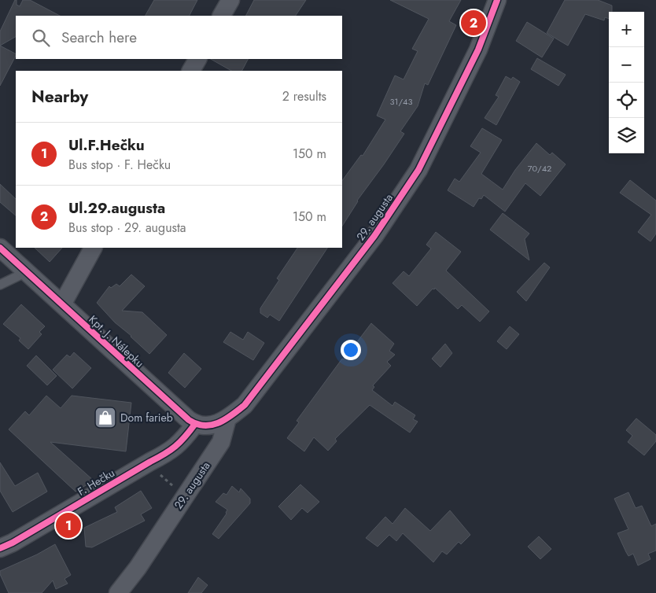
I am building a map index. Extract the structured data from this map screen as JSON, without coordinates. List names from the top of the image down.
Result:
{
  "streets": {
    "street": ["29. augusta", "Kpt. J. Nálepku", "F. Hečku"]
  },
  "crossings": [
    ["Kpt. J. Nálepku", "F. Hečku"]
  ],
  "places": {
    "shop": ["Dom farieb"]
  },
  "house_numbers": ["31/43", "70/42"],
  "page": {
    "pins": ["2", "1"],
    "map_buttons": ["+", "−"],
    "search": "Search here",
    "heading": ["Nearby", "2 results"],
    "list": [
      {
        "mark": "1",
        "name": "Ul.F.Hečku",
        "note": "Bus stop · F. Hečku",
        "value": "150 m"
      },
      {
        "mark": "2",
        "name": "Ul.29.augusta",
        "note": "Bus stop · 29. augusta",
        "value": "150 m"
      }
    ]
  }
}
